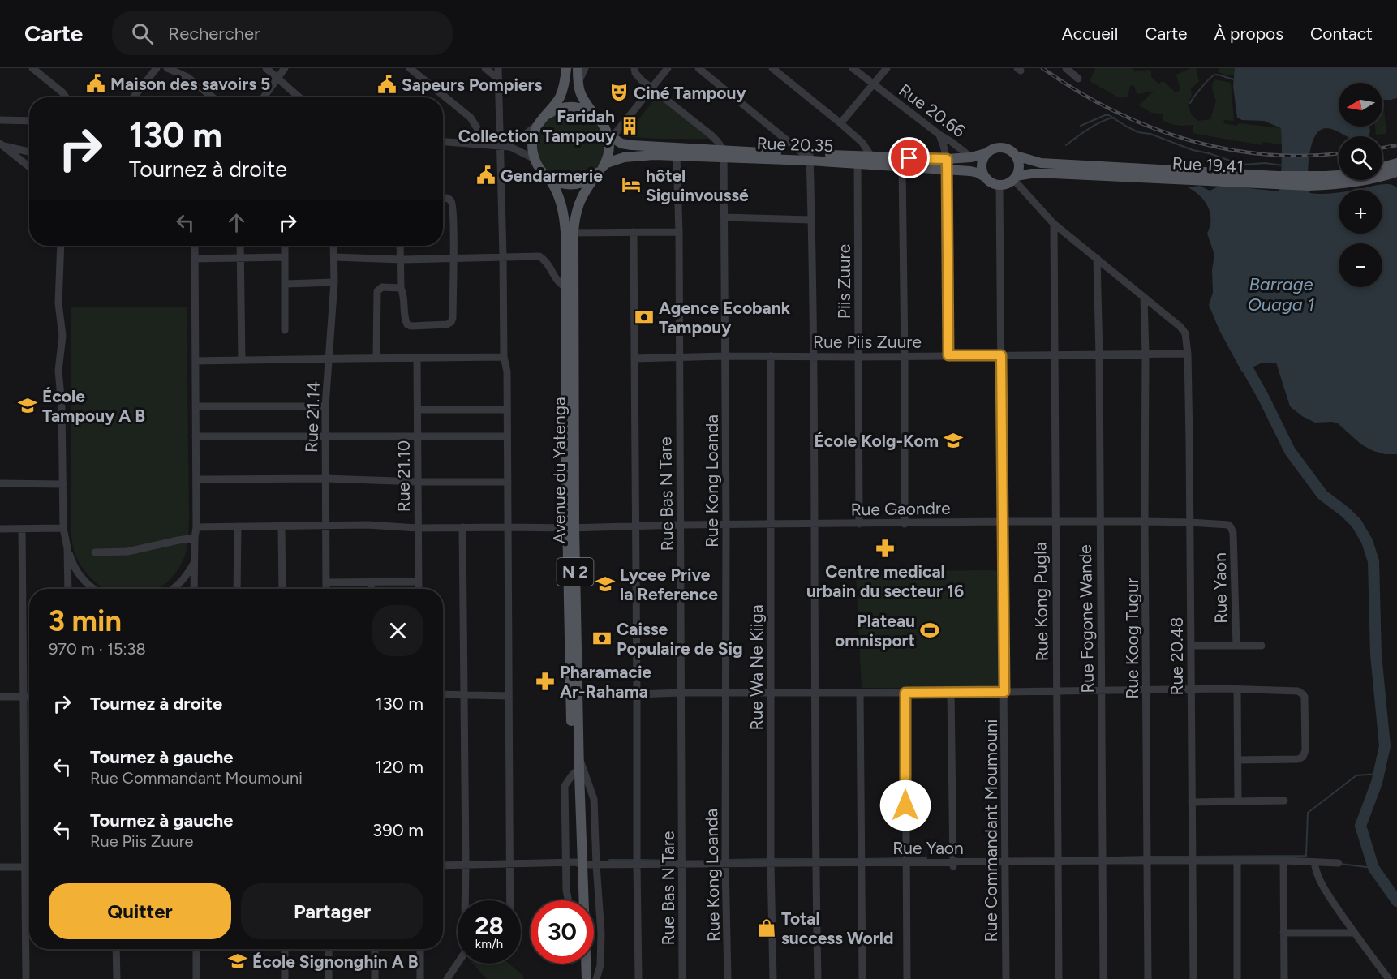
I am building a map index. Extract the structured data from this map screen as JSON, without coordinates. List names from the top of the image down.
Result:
{
  "streets": {
    "main road": [
      "Rue 20.35",
      "Rue 19.41",
      "Avenue du Yatenga",
      "N 2"
    ],
    "street": [
      "Rue 20.66",
      "Piis Zuure",
      "Rue Piis Zuure",
      "Rue 21.14",
      "Rue 21.10",
      "Rue Kong Loanda",
      "Rue Bas N Tare",
      "Rue Gaondre",
      "Rue Yaon",
      "Rue Kong Pugla",
      "Rue Fogone Wande",
      "Rue Koog Tugur",
      "Rue 20.48",
      "Rue Wa Ne Kiiga",
      "Rue Commandant Moumouni"
    ]
  },
  "crossings": [
    ["Rue 20.66", "Rue 20.35"],
    ["Rue 20.35", "Rue 19.41"],
    ["Rue 20.35", "Piis Zuure"],
    ["Rue 20.35", "Avenue du Yatenga"],
    ["Rue 20.35", "Rue Kong Loanda"],
    ["Rue 20.35", "Rue Bas N Tare"],
    ["Rue 20.35", "N 2"],
    ["Rue 20.35", "Rue Commandant Moumouni"],
    ["Rue 19.41", "Rue Commandant Moumouni"],
    ["Piis Zuure", "Rue Piis Zuure"],
    ["Piis Zuure", "Rue Gaondre"],
    ["Rue Piis Zuure", "Rue Kong Loanda"],
    ["Rue Piis Zuure", "Rue Bas N Tare"],
    ["Rue Piis Zuure", "Rue Kong Pugla"],
    ["Rue Piis Zuure", "Rue Fogone Wande"],
    ["Rue Piis Zuure", "Rue Koog Tugur"],
    ["Rue Piis Zuure", "Rue 20.48"],
    ["Rue Piis Zuure", "Rue Wa Ne Kiiga"],
    ["Rue Piis Zuure", "Rue Commandant Moumouni"],
    ["Rue 21.14", "Rue Gaondre"],
    ["Avenue du Yatenga", "Rue Gaondre"],
    ["Avenue du Yatenga", "N 2"],
    ["Avenue du Yatenga", "Rue Yaon"],
    ["Rue 21.10", "Rue Gaondre"],
    ["Rue Kong Loanda", "Rue Gaondre"],
    ["Rue Kong Loanda", "Rue Yaon"],
    ["Rue Bas N Tare", "Rue Gaondre"],
    ["Rue Bas N Tare", "Rue Yaon"],
    ["Rue Gaondre", "Rue Yaon"],
    ["Rue Gaondre", "Rue Kong Pugla"],
    ["Rue Gaondre", "Rue Fogone Wande"],
    ["Rue Gaondre", "Rue Koog Tugur"],
    ["Rue Gaondre", "Rue 20.48"],
    ["Rue Gaondre", "Rue Wa Ne Kiiga"],
    ["Rue Gaondre", "Rue Commandant Moumouni"],
    ["Rue Yaon", "Rue Kong Pugla"],
    ["Rue Yaon", "Rue Fogone Wande"],
    ["Rue Yaon", "Rue Koog Tugur"],
    ["Rue Yaon", "Rue 20.48"],
    ["Rue Yaon", "Rue Wa Ne Kiiga"],
    ["Rue Yaon", "Rue Commandant Moumouni"],
    ["Rue Koog Tugur", "Rue 20.48"]
  ],
  "water": ["Barrage Ouaga 1"],
  "places": {
    "public building": ["Maison des savoirs 5", "Sapeurs Pompiers", "Gendarmerie"],
    "theatre": ["Ciné Tampouy"],
    "building": ["Faridah Collection Tampouy"],
    "hotel": ["hôtel Siguinvoussé"],
    "bank": ["Agence Ecobank Tampouy", "Caisse Populaire de Sig"],
    "school or university": [
      "École Tampouy A B",
      "École Kolg-Kom",
      "Lycee Prive la Reference",
      "École Signonghin A B"
    ],
    "pharmacy": ["Centre medical urbain du secteur 16", "Pharamacie Ar-Rahama"],
    "sports": ["Plateau omnisport"],
    "shop": ["Total success World"]
  },
  "north": "left",
  "page": {
    "header": "Carte",
    "search": "Rechercher",
    "nav": [
      "Accueil",
      "Carte",
      "À propos",
      "Contact"
    ],
    "map_buttons": ["+", "−"],
    "turn": ["130 m", "Tournez à droite"],
    "heading": ["3 min", "970 m · 15:38"],
    "list": [
      {
        "name": "Tournez à droite",
        "value": "130 m"
      },
      {
        "name": "Tournez à gauche",
        "note": "Rue Commandant Moumouni",
        "value": "120 m"
      },
      {
        "name": "Tournez à gauche",
        "note": "Rue Piis Zuure",
        "value": "390 m"
      }
    ],
    "buttons": ["Quitter", "Partager"],
    "speed": "28 km/h",
    "limit": "30"
  }
}
